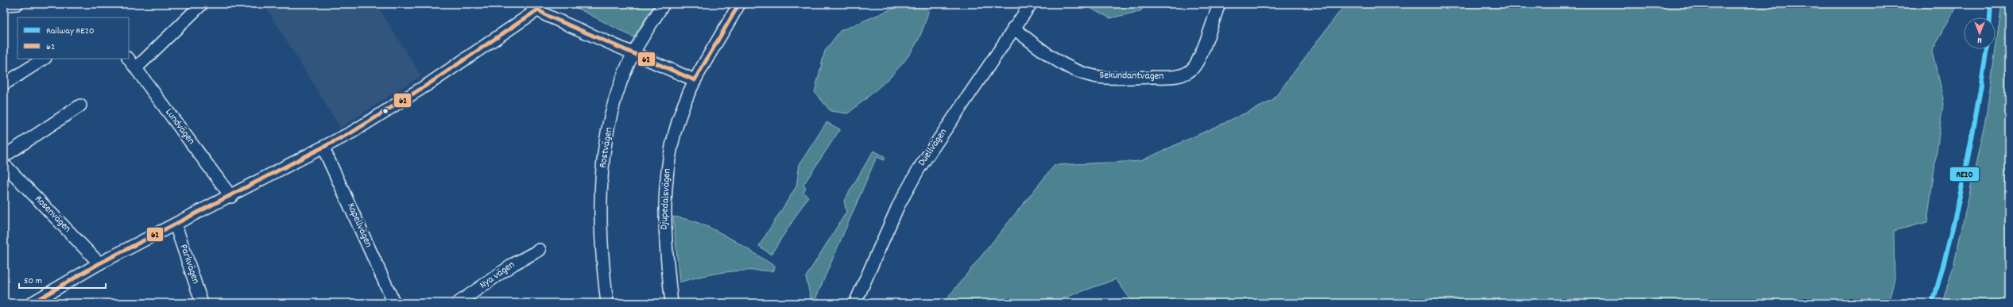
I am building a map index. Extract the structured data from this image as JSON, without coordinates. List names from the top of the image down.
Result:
{
  "streets": {
    "street": [
      "Sekundantvägen",
      "Lundvägen",
      "Rostvägen",
      "Duellvägen",
      "Djupedalsvägen",
      "Rosenvägen",
      "Kapellvägen",
      "Parkvägen",
      "Nya vägen"
    ]
  },
  "crossings": [
    ["Sekundantvägen", "Duellvägen"]
  ],
  "lines": ["rail line RE20", "transit line 62"],
  "legend": ["Railway RE20", "62"],
  "scale_bar": "50 m",
  "north": "bottom"
}
